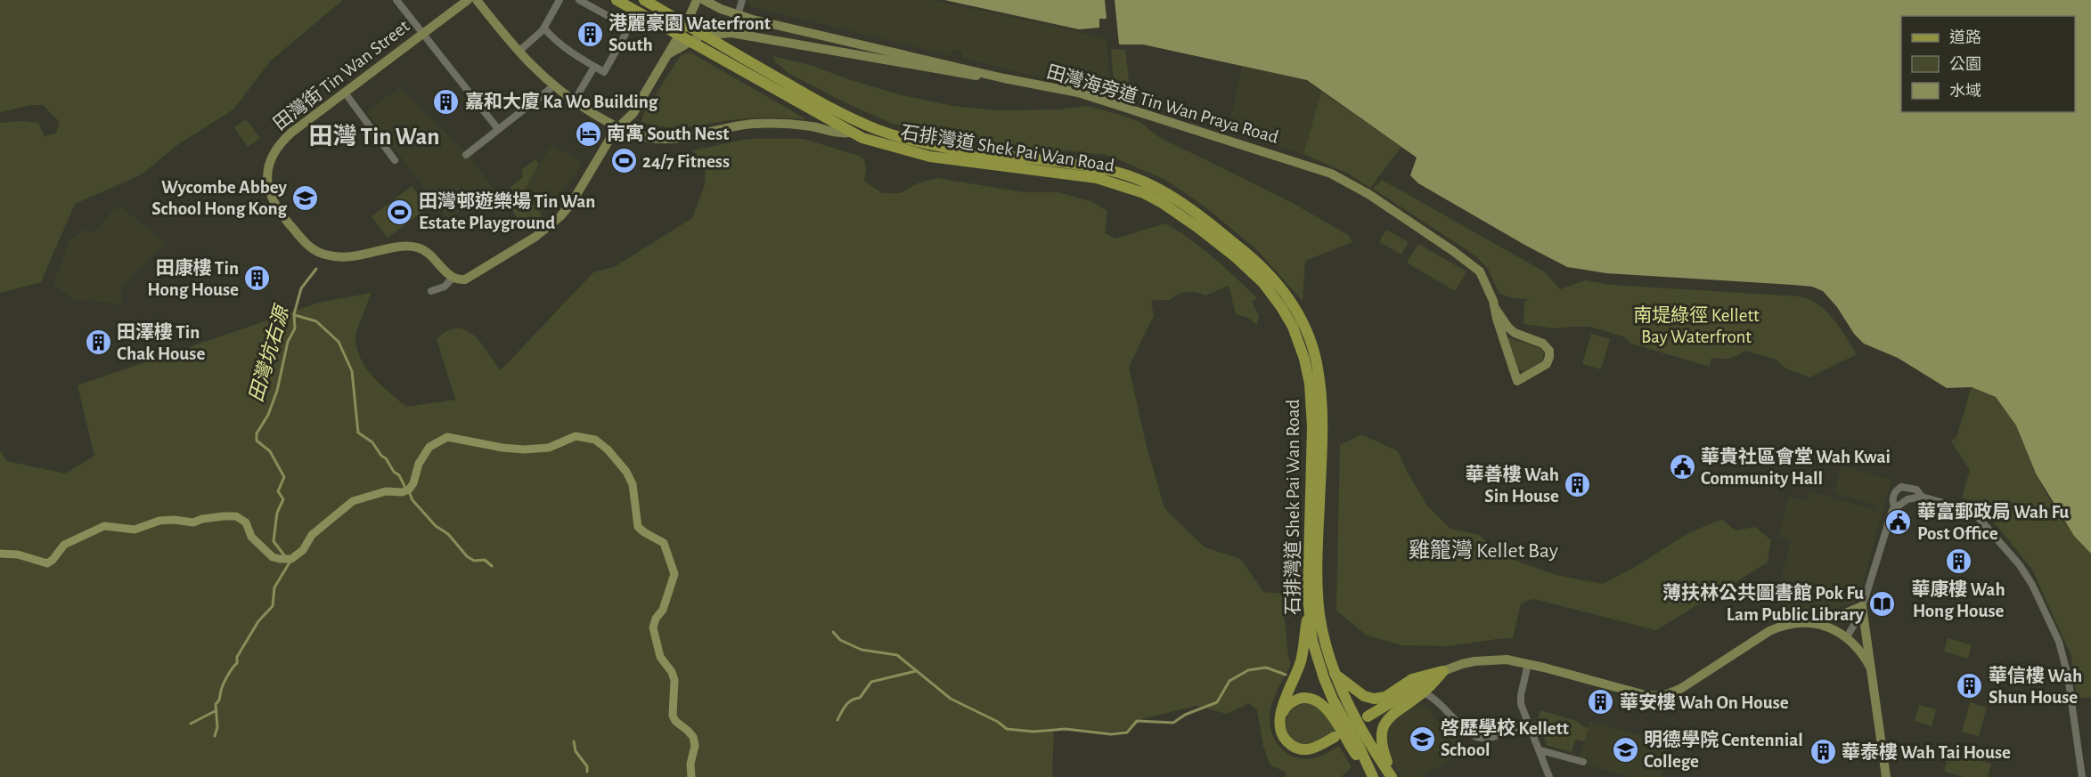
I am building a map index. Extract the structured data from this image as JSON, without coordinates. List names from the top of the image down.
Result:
{
  "streets": {
    "main road": ["石排灣道 Shek Pai Wan Road"],
    "street": ["田灣街 Tin Wan Street", "田灣海旁道 Tin Wan Praya Road"]
  },
  "districts": ["田灣 Tin Wan", "雞籠灣 Kellet Bay"],
  "water": ["田灣坑右源"],
  "parks": ["南堤綠徑 Kellett Bay Waterfront"],
  "places": {
    "building": [
      "港麗豪園 Waterfront South",
      "嘉和大廈 Ka Wo Building",
      "田康樓 Tin Hong House",
      "田澤樓 Tin Chak House",
      "華善樓 Wah Sin House",
      "華康樓 Wah Hong House",
      "華信樓 Wah Shun House",
      "華安樓 Wah On House",
      "華泰樓 Wah Tai House"
    ],
    "hotel": ["南寓 South Nest"],
    "sports": ["24/7 Fitness", "田灣邨遊樂場 Tin Wan Estate Playground"],
    "school or university": ["Wycombe Abbey School Hong Kong", "啓歷學校 Kellett School", "明德學院 Centennial College"],
    "public building": ["華貴社區會堂 Wah Kwai Community Hall", "華富郵政局 Wah Fu Post Office"],
    "library": ["薄扶林公共圖書館 Pok Fu Lam Public Library"]
  },
  "legend": ["道路", "公園", "水域"]
}
